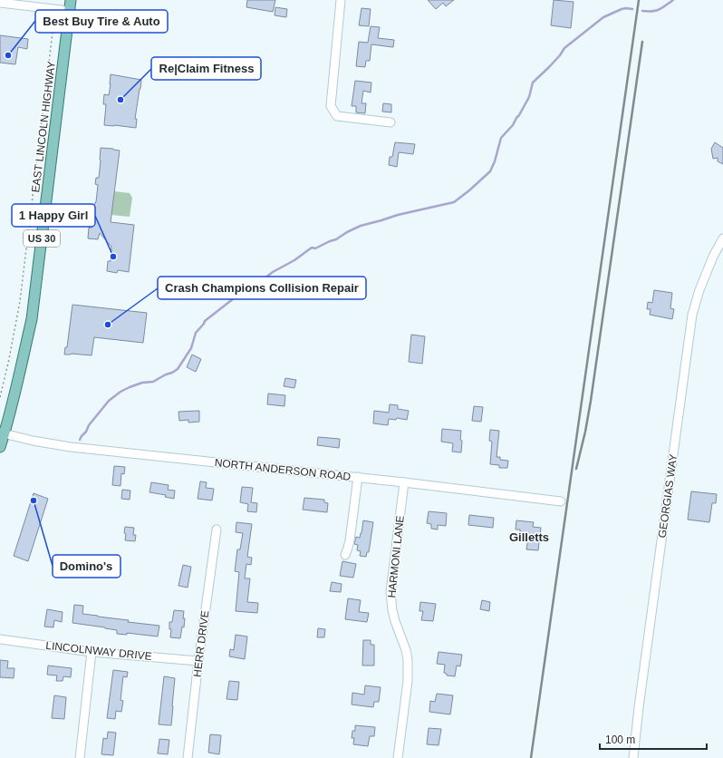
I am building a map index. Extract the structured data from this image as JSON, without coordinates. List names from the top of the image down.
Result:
{
  "streets": {
    "main road": ["EAST LINCOLN HIGHWAY", "US 30"],
    "street": [
      "NORTH ANDERSON ROAD",
      "GEORGIAS WAY",
      "HARMONI LANE",
      "HERR DRIVE",
      "LINCOLNWAY DRIVE"
    ]
  },
  "crossings": [
    ["EAST LINCOLN HIGHWAY", "NORTH ANDERSON ROAD"],
    ["NORTH ANDERSON ROAD", "HARMONI LANE"],
    ["HERR DRIVE", "LINCOLNWAY DRIVE"]
  ],
  "districts": ["Gilletts"],
  "places": [
    "Best Buy Tire & Auto",
    "Re|Claim Fitness",
    "1 Happy Girl",
    "Crash Champions Collision Repair",
    "Domino's"
  ],
  "scale_bar": "100 m"
}
